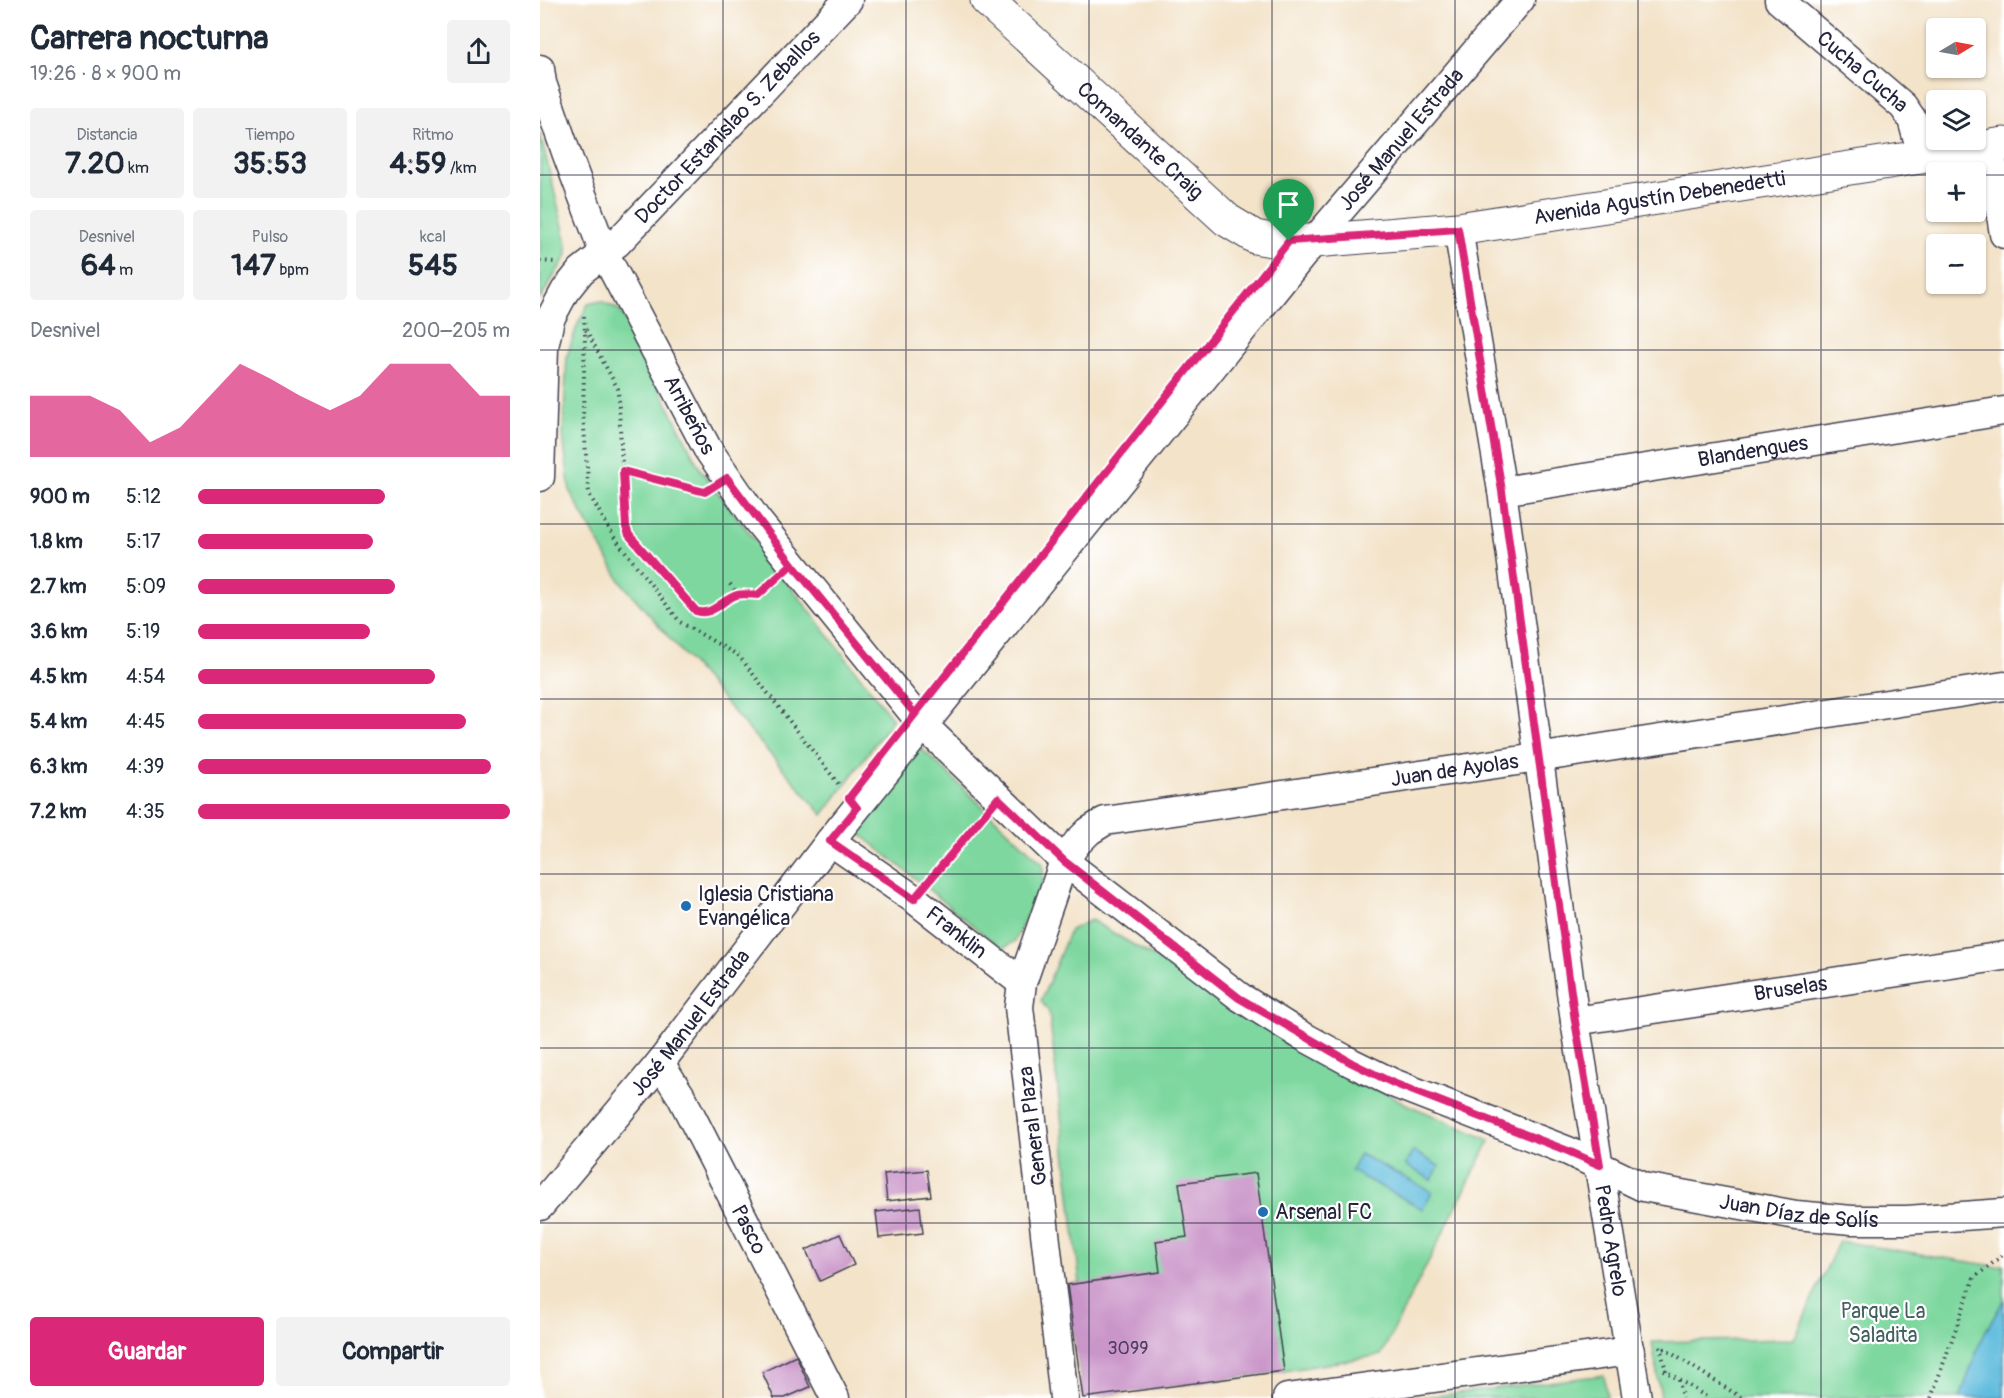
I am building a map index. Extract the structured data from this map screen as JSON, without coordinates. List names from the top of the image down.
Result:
{
  "streets": {
    "main road": ["Comandante Craig", "Avenida Agustín Debenedetti"],
    "street": [
      "Cucha Cucha",
      "Doctor Estanislao S. Zeballos",
      "José Manuel Estrada",
      "Arribeños",
      "Blandengues",
      "Juan de Ayolas",
      "Franklin",
      "Bruselas",
      "General Plaza",
      "Juan Díaz de Solís",
      "Pasco",
      "Pedro Agrelo"
    ]
  },
  "crossings": [
    ["Cucha Cucha", "Avenida Agustín Debenedetti"],
    ["Doctor Estanislao S. Zeballos", "Arribeños"],
    ["José Manuel Estrada", "Comandante Craig"],
    ["José Manuel Estrada", "Avenida Agustín Debenedetti"],
    ["José Manuel Estrada", "Arribeños"],
    ["José Manuel Estrada", "Franklin"],
    ["José Manuel Estrada", "Pasco"],
    ["Comandante Craig", "Avenida Agustín Debenedetti"],
    ["Avenida Agustín Debenedetti", "Pedro Agrelo"],
    ["Arribeños", "Juan de Ayolas"],
    ["Arribeños", "General Plaza"],
    ["Arribeños", "Juan Díaz de Solís"],
    ["Arribeños", "Pedro Agrelo"],
    ["Blandengues", "Pedro Agrelo"],
    ["Juan de Ayolas", "General Plaza"],
    ["Juan de Ayolas", "Pedro Agrelo"],
    ["Franklin", "General Plaza"],
    ["Bruselas", "Pedro Agrelo"],
    ["Juan Díaz de Solís", "Pedro Agrelo"]
  ],
  "parks": ["Parque La Saladita"],
  "places": ["Iglesia Cristiana Evangélica", "Arsenal FC"],
  "house_numbers": ["3099"],
  "north": "right",
  "page": {
    "heading": ["Carrera nocturna", "19:26 · 8 × 900 m"],
    "map_buttons": ["+", "−"],
    "stats": [
      ["Distancia", "7.20 km"],
      ["Tiempo", "35:53"],
      ["Ritmo", "4:59 /km"],
      ["Desnivel", "64 m"],
      ["Pulso", "147 bpm"],
      ["kcal", "545"]
    ],
    "chart": ["Desnivel", "200–205 m"],
    "list": [
      {
        "name": "900 m",
        "note": "5:12"
      },
      {
        "name": "1.8 km",
        "note": "5:17"
      },
      {
        "name": "2.7 km",
        "note": "5:09"
      },
      {
        "name": "3.6 km",
        "note": "5:19"
      },
      {
        "name": "4.5 km",
        "note": "4:54"
      },
      {
        "name": "5.4 km",
        "note": "4:45"
      },
      {
        "name": "6.3 km",
        "note": "4:39"
      },
      {
        "name": "7.2 km",
        "note": "4:35"
      }
    ],
    "buttons": ["Guardar", "Compartir"]
  }
}
